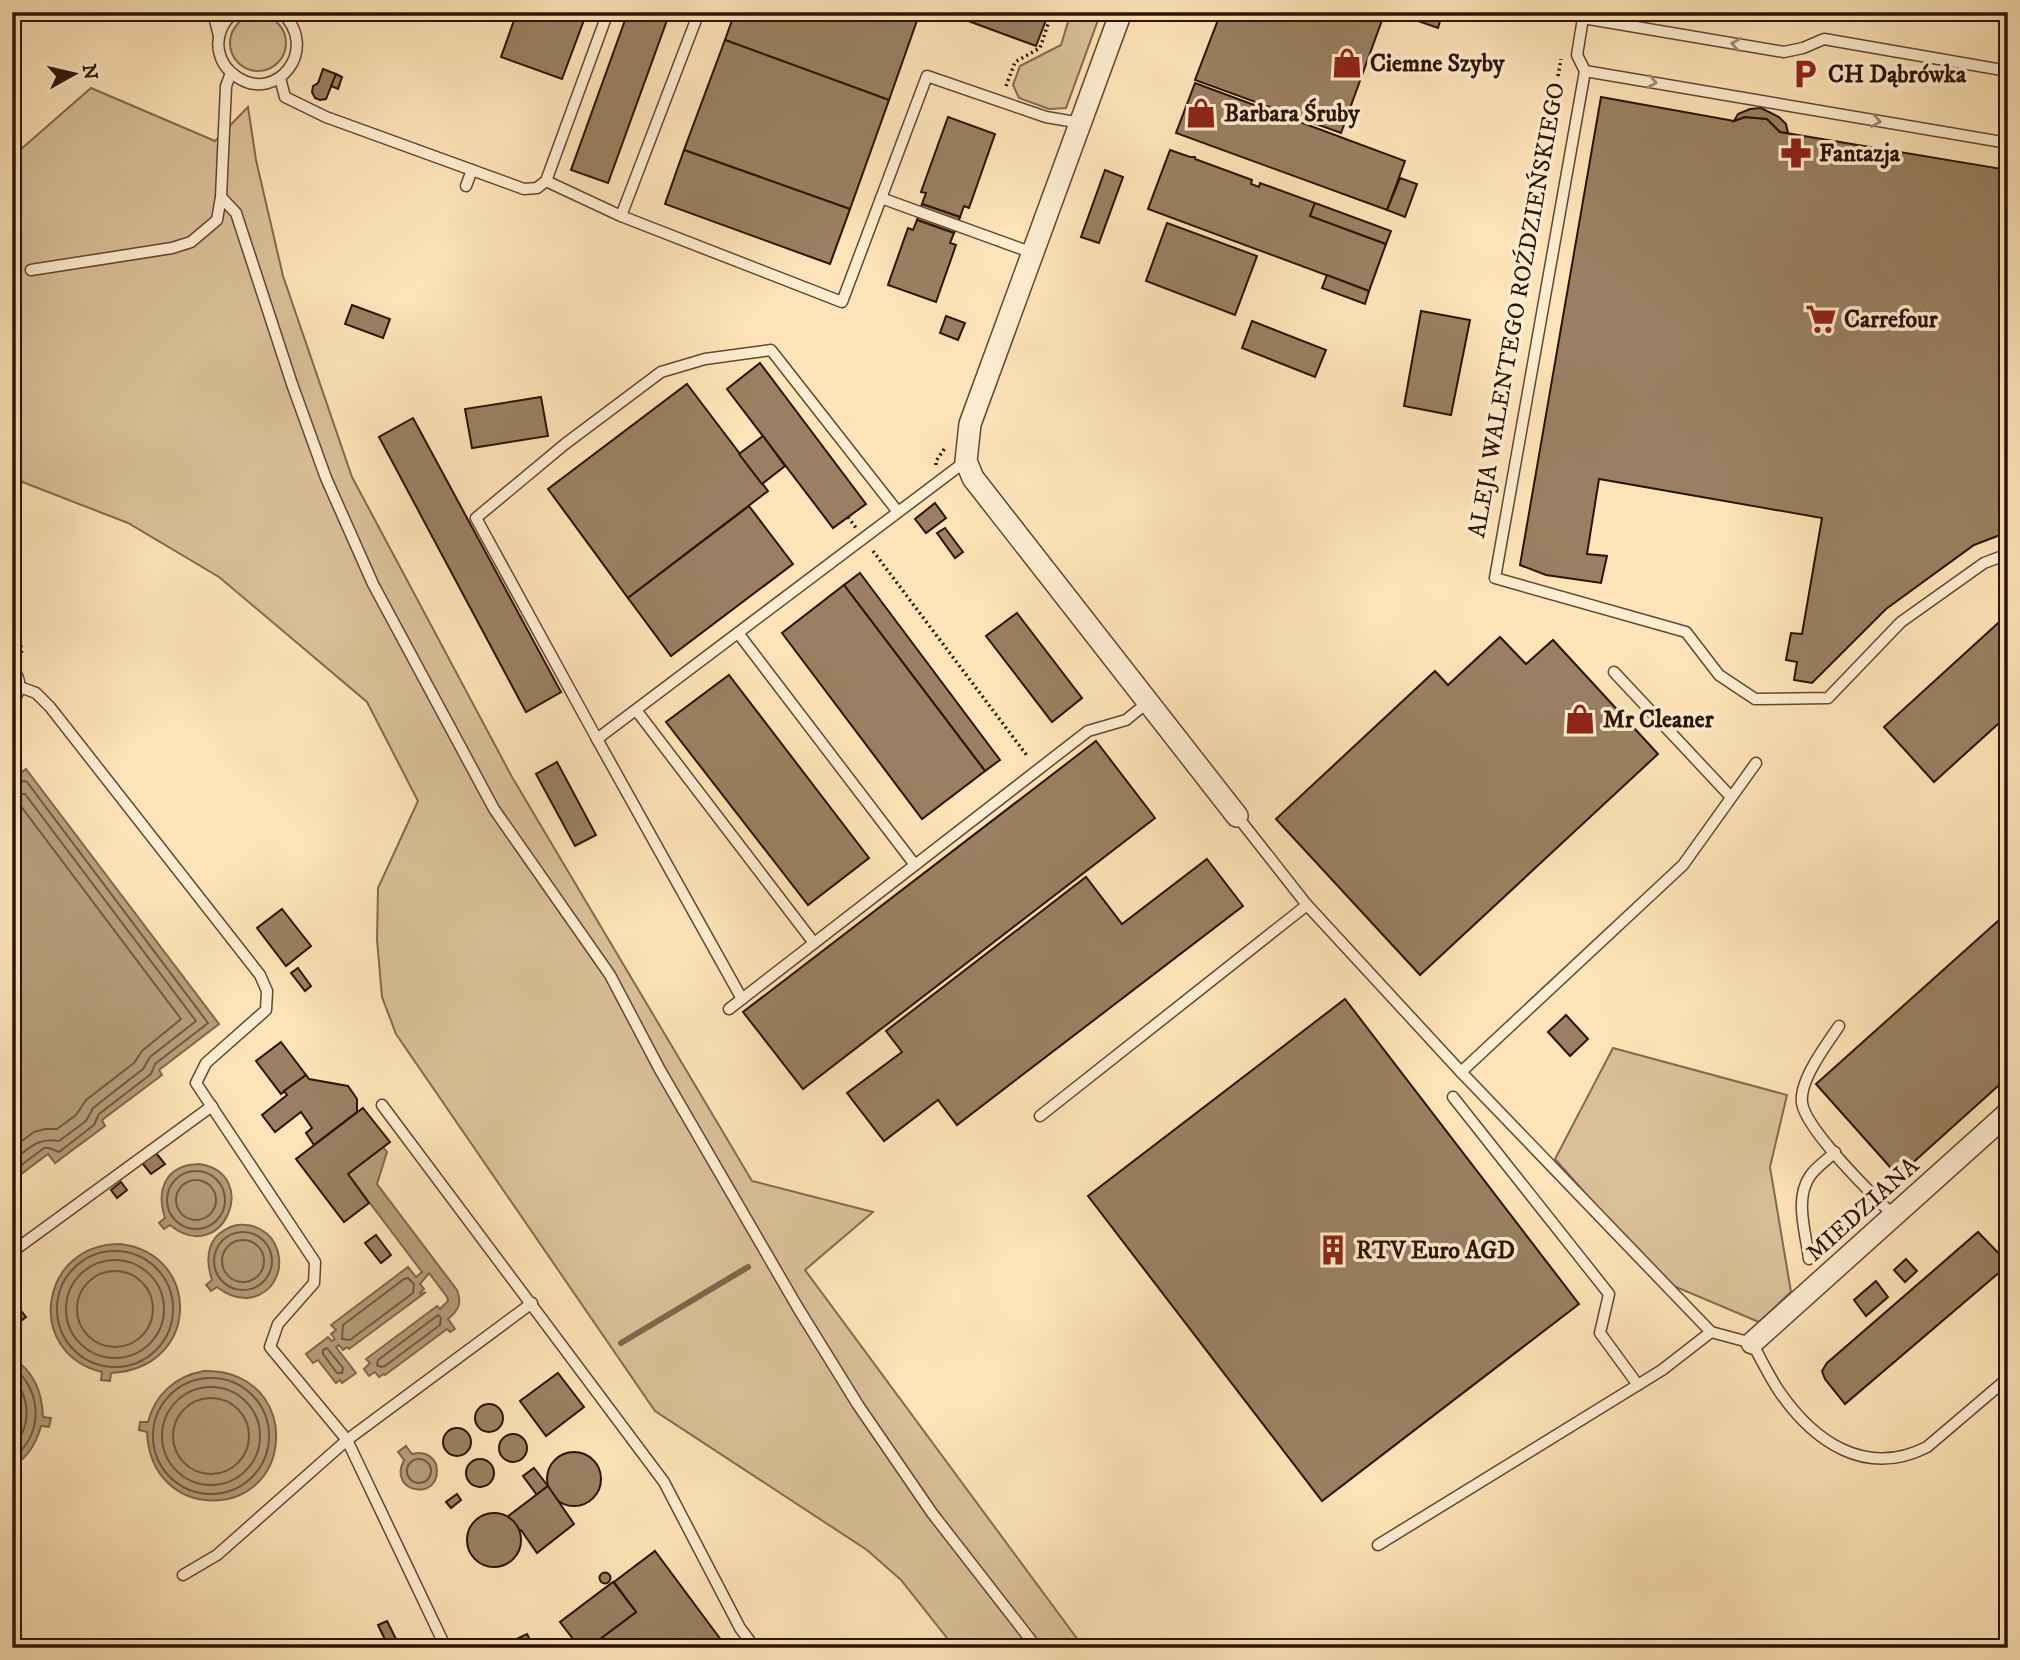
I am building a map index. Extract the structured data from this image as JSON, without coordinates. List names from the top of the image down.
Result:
{
  "streets": {
    "street": ["MIEDZIANA"],
    "lane": ["ALEJA WALENTEGO ROŹDZIEŃSKIEGO"]
  },
  "places": {
    "shop": ["Ciemne Szyby", "Barbara Śruby", "Mr Cleaner"],
    "parking": ["CH Dąbrówka"],
    "pharmacy": ["Fantazja"],
    "supermarket": ["Carrefour"],
    "building": ["RTV Euro AGD"]
  },
  "north": "right"
}
